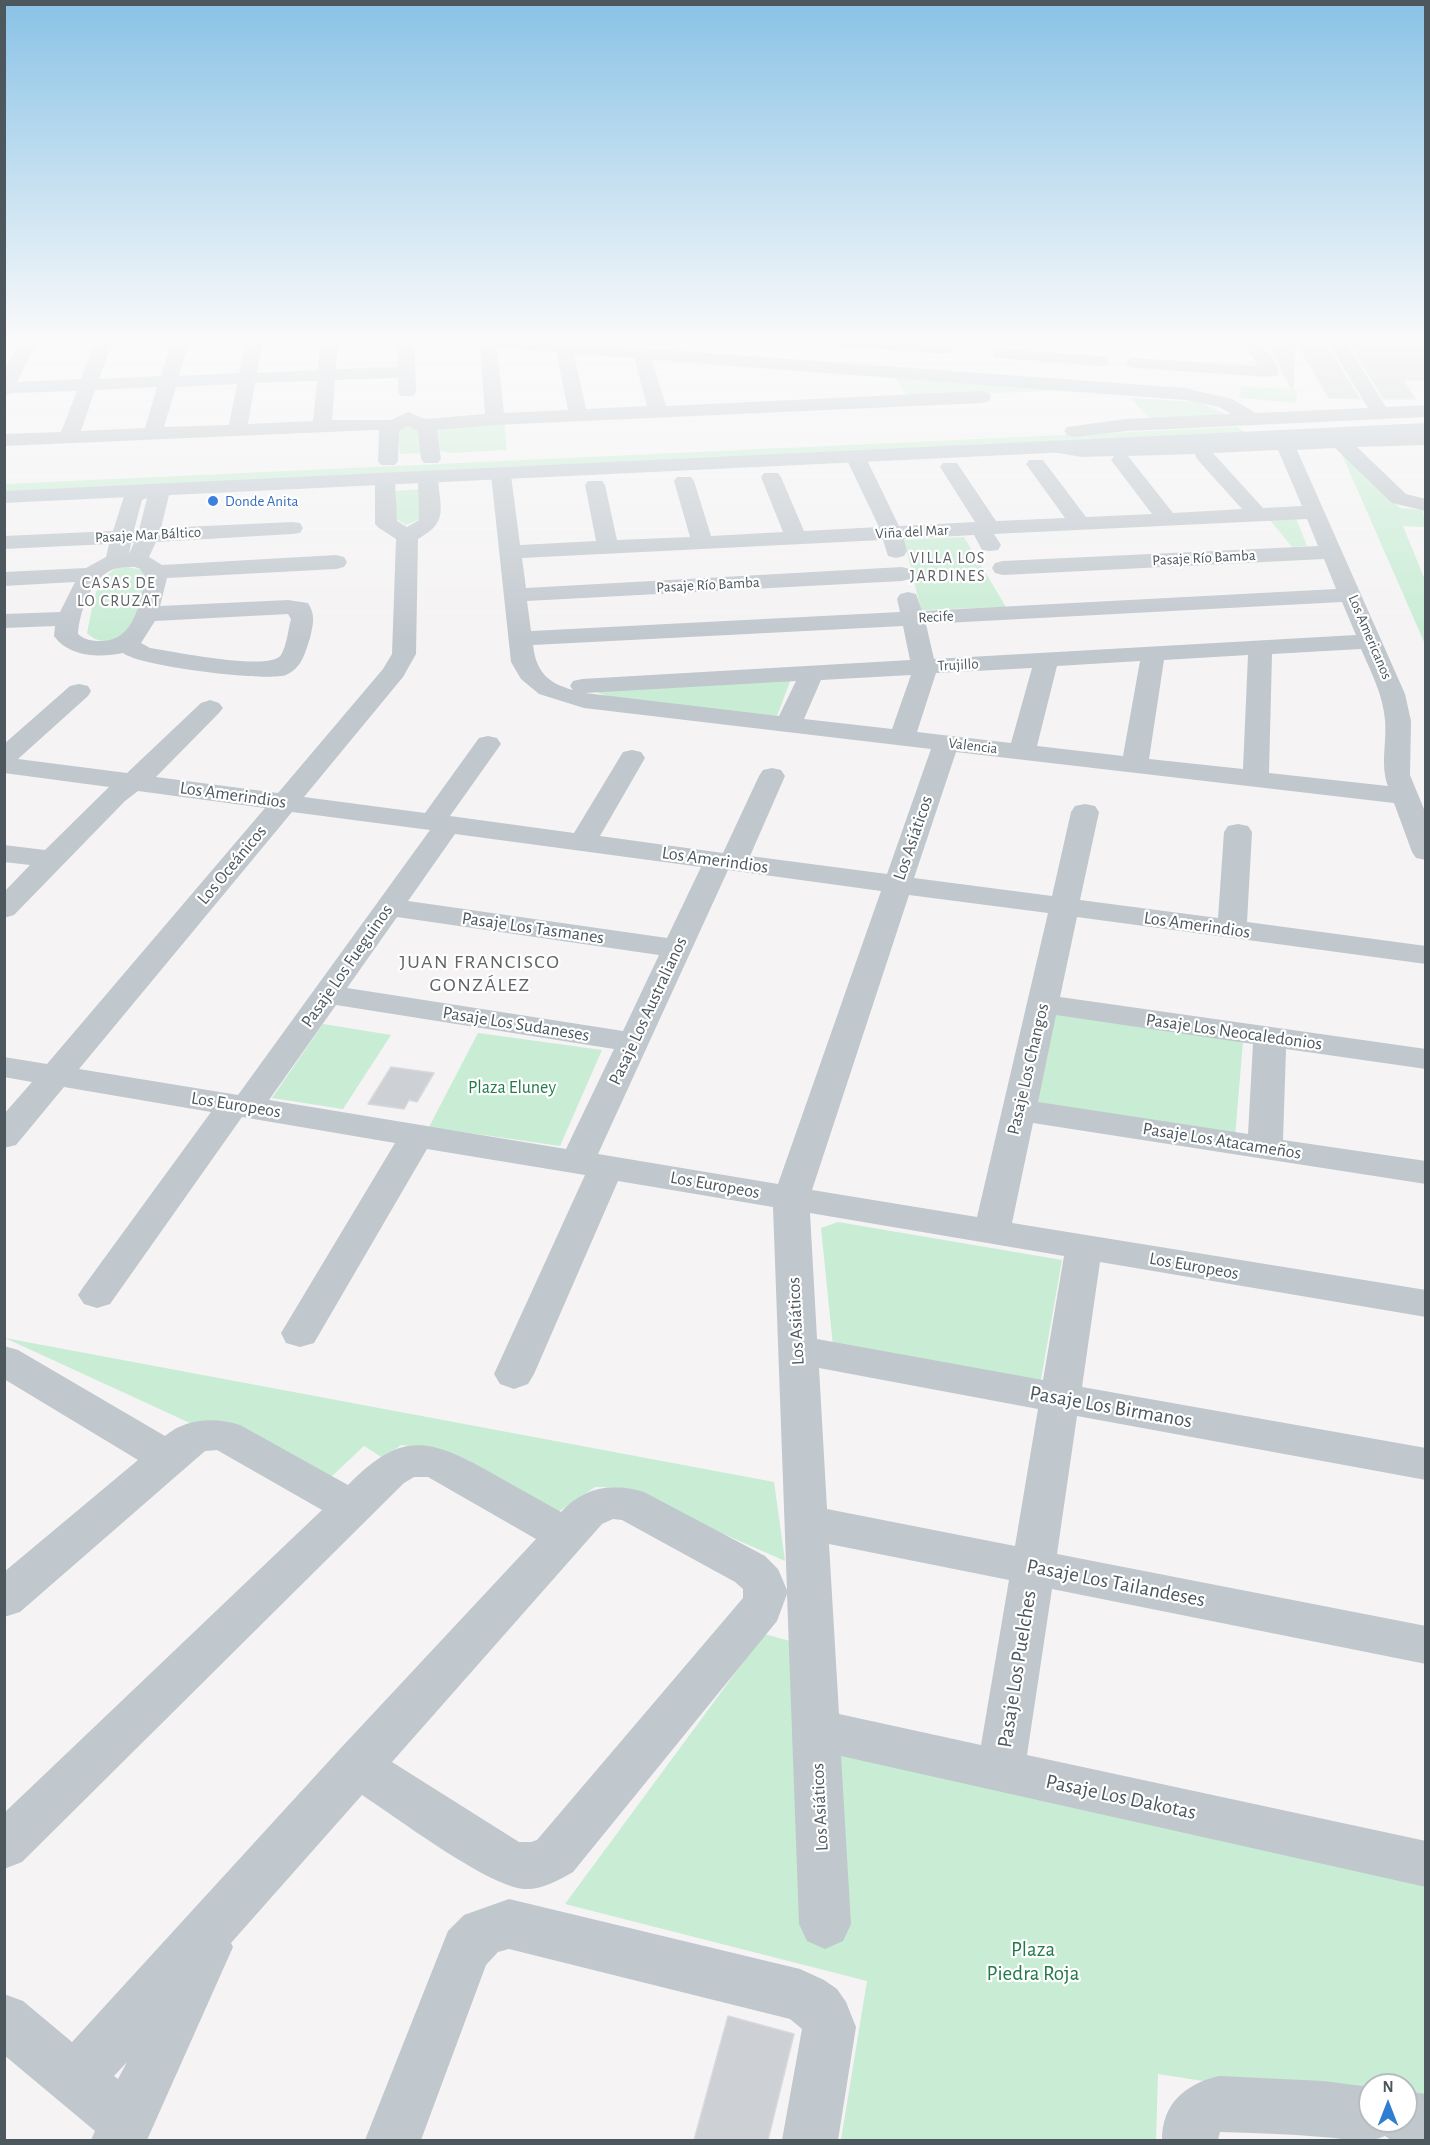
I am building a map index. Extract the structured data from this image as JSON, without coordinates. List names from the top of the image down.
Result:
{
  "streets": {
    "street": [
      "Viña del Mar",
      "Pasaje Mar Báltico",
      "Pasaje Río Bamba",
      "Recife",
      "Los Americanos",
      "Trujillo",
      "Valencia",
      "Los Amerindios",
      "Los Asiáticos",
      "Los Oceánicos",
      "Pasaje Los Tasmanes",
      "Pasaje Los Fueguinos",
      "Pasaje Los Australianos",
      "Pasaje Los Sudaneses",
      "Pasaje Los Neocaledonios",
      "Pasaje Los Changos",
      "Los Europeos",
      "Pasaje Los Atacameños",
      "Pasaje Los Birmanos",
      "Pasaje Los Tailandeses",
      "Pasaje Los Puelches",
      "Pasaje Los Dakotas"
    ]
  },
  "crossings": [
    ["Viña del Mar", "Los Americanos"],
    ["Pasaje Río Bamba", "Los Americanos"],
    ["Recife", "Los Americanos"],
    ["Los Americanos", "Trujillo"],
    ["Los Americanos", "Valencia"],
    ["Trujillo", "Valencia"],
    ["Valencia", "Los Asiáticos"],
    ["Los Amerindios", "Los Asiáticos"],
    ["Los Amerindios", "Los Oceánicos"],
    ["Los Amerindios", "Pasaje Los Fueguinos"],
    ["Los Amerindios", "Pasaje Los Australianos"],
    ["Los Amerindios", "Pasaje Los Changos"],
    ["Los Asiáticos", "Los Europeos"],
    ["Los Asiáticos", "Pasaje Los Birmanos"],
    ["Los Asiáticos", "Pasaje Los Tailandeses"],
    ["Los Asiáticos", "Pasaje Los Dakotas"],
    ["Los Oceánicos", "Los Europeos"],
    ["Pasaje Los Tasmanes", "Pasaje Los Fueguinos"],
    ["Pasaje Los Tasmanes", "Pasaje Los Australianos"],
    ["Pasaje Los Fueguinos", "Pasaje Los Sudaneses"],
    ["Pasaje Los Fueguinos", "Los Europeos"],
    ["Pasaje Los Australianos", "Pasaje Los Sudaneses"],
    ["Pasaje Los Australianos", "Los Europeos"],
    ["Pasaje Los Neocaledonios", "Pasaje Los Changos"],
    ["Pasaje Los Changos", "Los Europeos"],
    ["Pasaje Los Changos", "Pasaje Los Atacameños"],
    ["Los Europeos", "Pasaje Los Puelches"],
    ["Pasaje Los Birmanos", "Pasaje Los Puelches"],
    ["Pasaje Los Tailandeses", "Pasaje Los Puelches"],
    ["Pasaje Los Puelches", "Pasaje Los Dakotas"]
  ],
  "districts": ["VILLA LOS JARDINES", "CASAS DE LO CRUZAT", "JUAN FRANCISCO GONZÁLEZ"],
  "parks": ["Plaza Eluney", "Plaza Piedra Roja"],
  "places": ["Donde Anita"],
  "north": "top"
}
